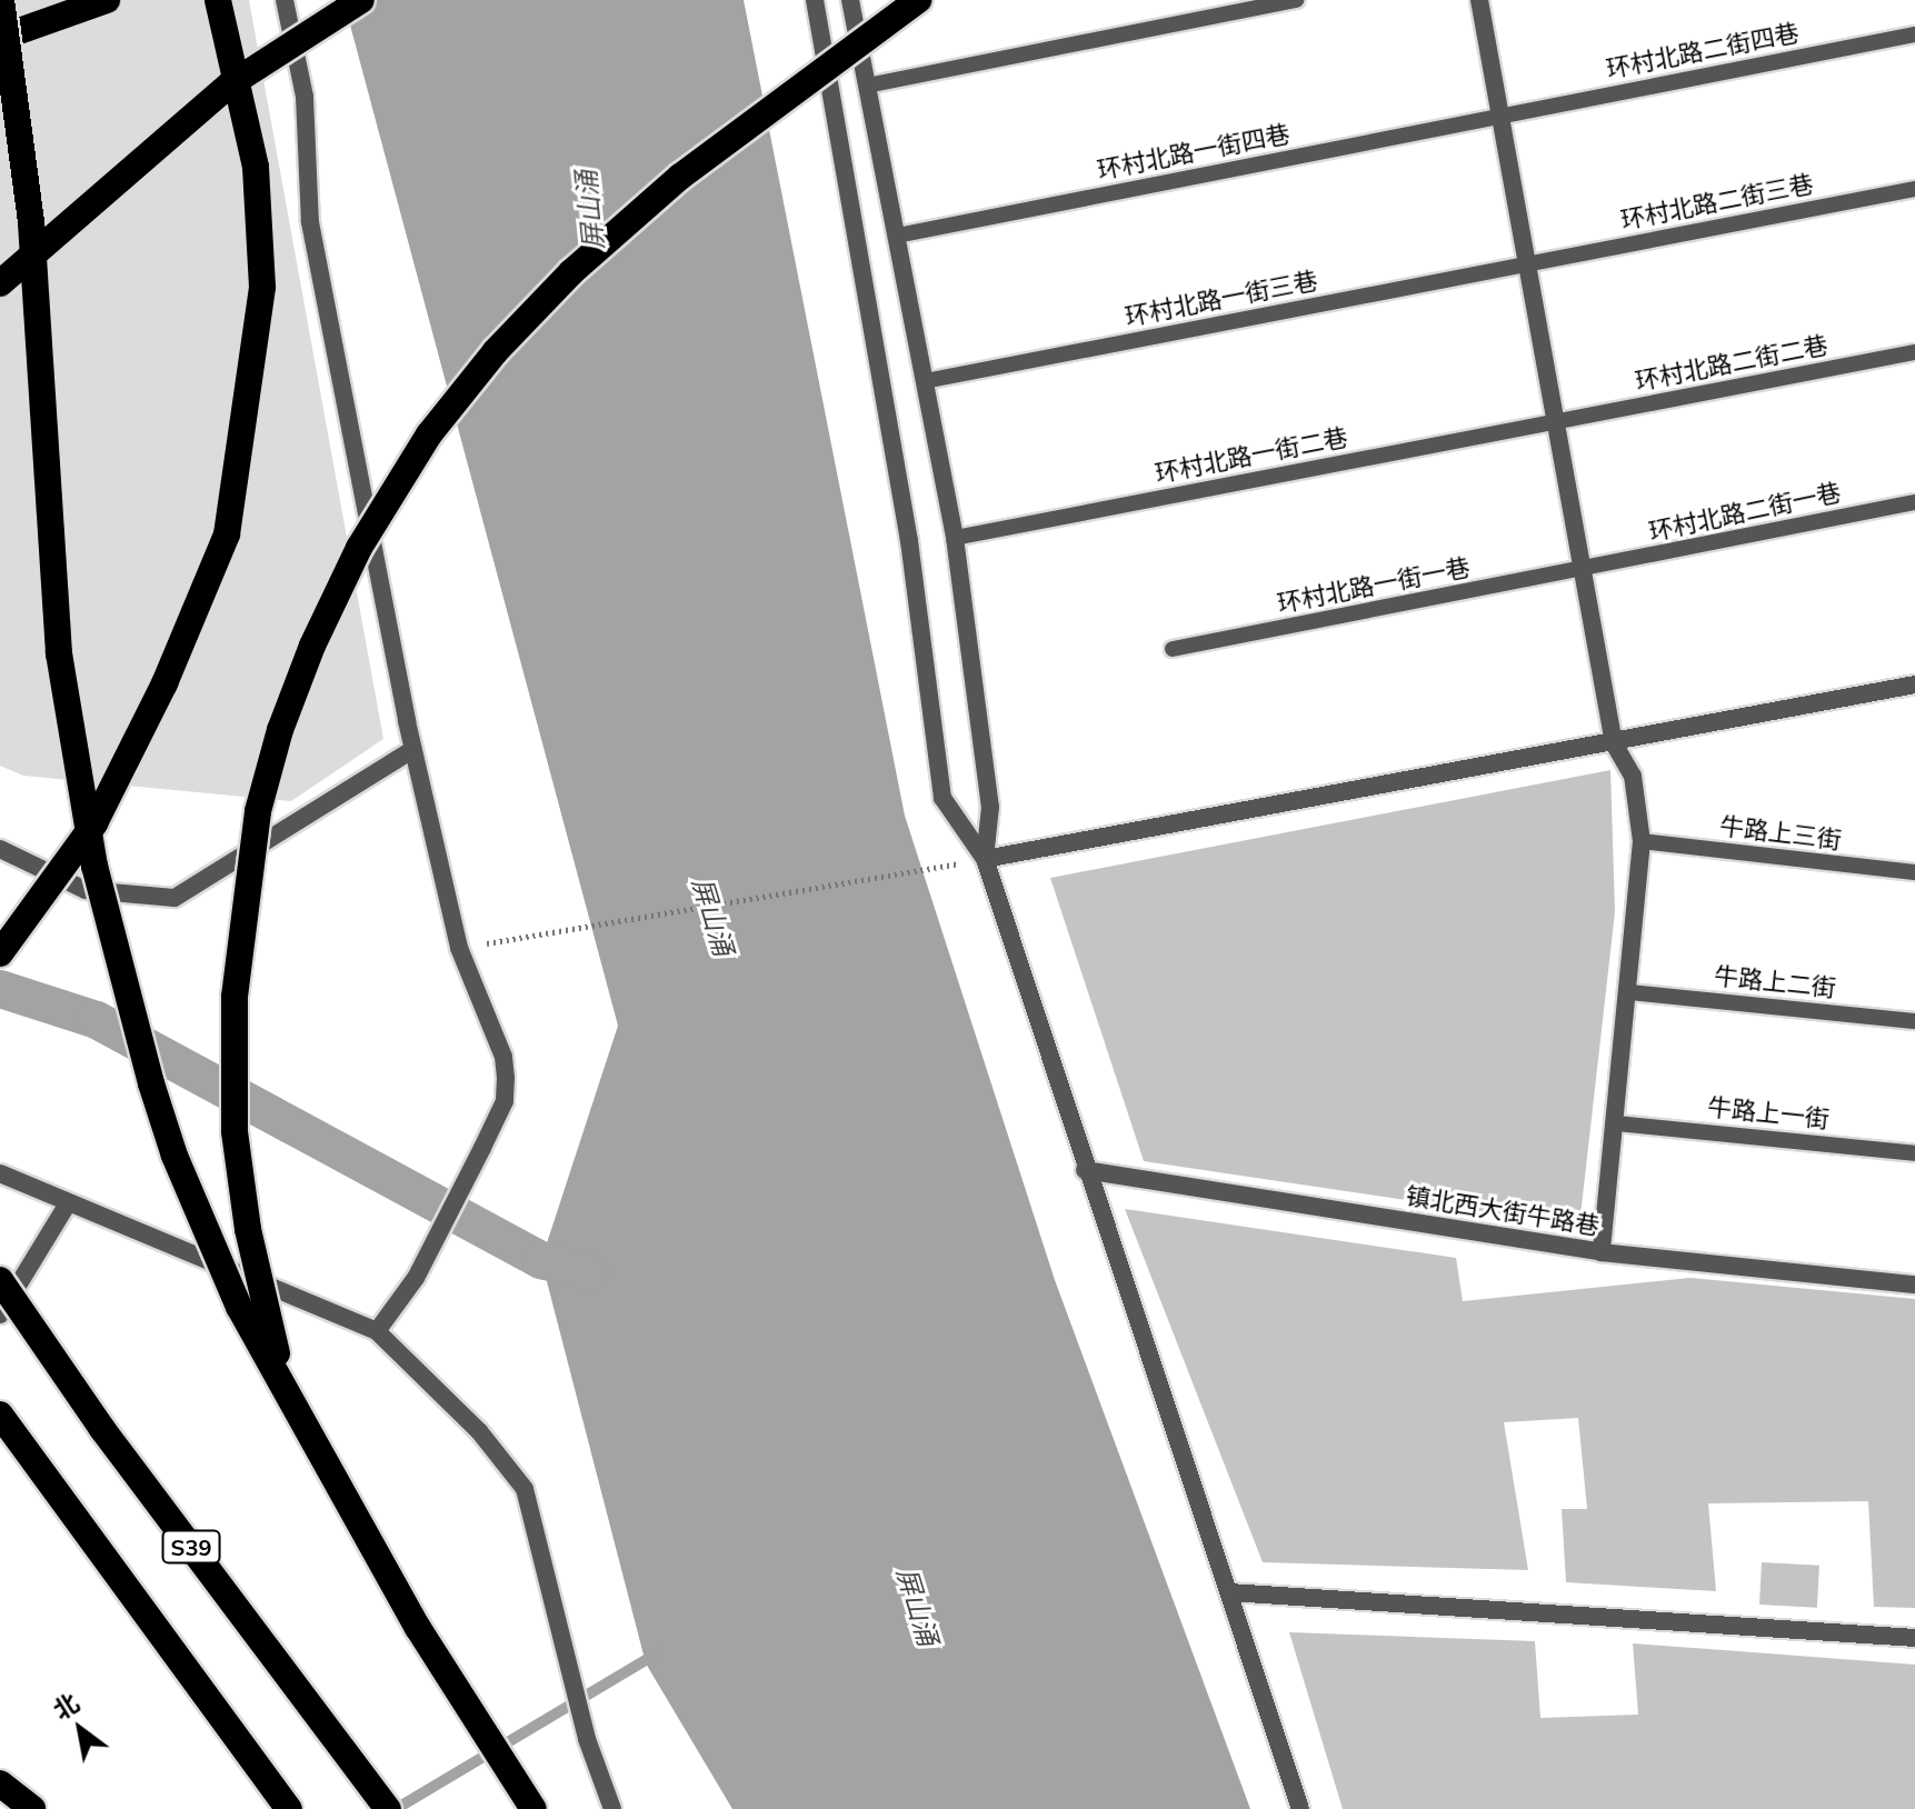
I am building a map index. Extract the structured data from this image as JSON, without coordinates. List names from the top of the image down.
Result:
{
  "streets": {
    "highway": ["S39"],
    "street": ["镇北西大街牛路巷"],
    "lane": [
      "环村北路二街四巷",
      "环村北路一街四巷",
      "环村北路二街三巷",
      "环村北路一街三巷",
      "环村北路二街二巷",
      "环村北路一街二巷",
      "环村北路二街一巷",
      "环村北路一街一巷",
      "牛路上三街",
      "牛路上二街",
      "牛路上一街"
    ]
  },
  "crossings": [
    ["环村北路二街四巷", "环村北路一街四巷"],
    ["环村北路二街三巷", "环村北路一街三巷"],
    ["环村北路二街二巷", "环村北路一街二巷"],
    ["环村北路二街一巷", "环村北路一街一巷"]
  ],
  "water": ["屏山涌"],
  "north": "top left"
}
